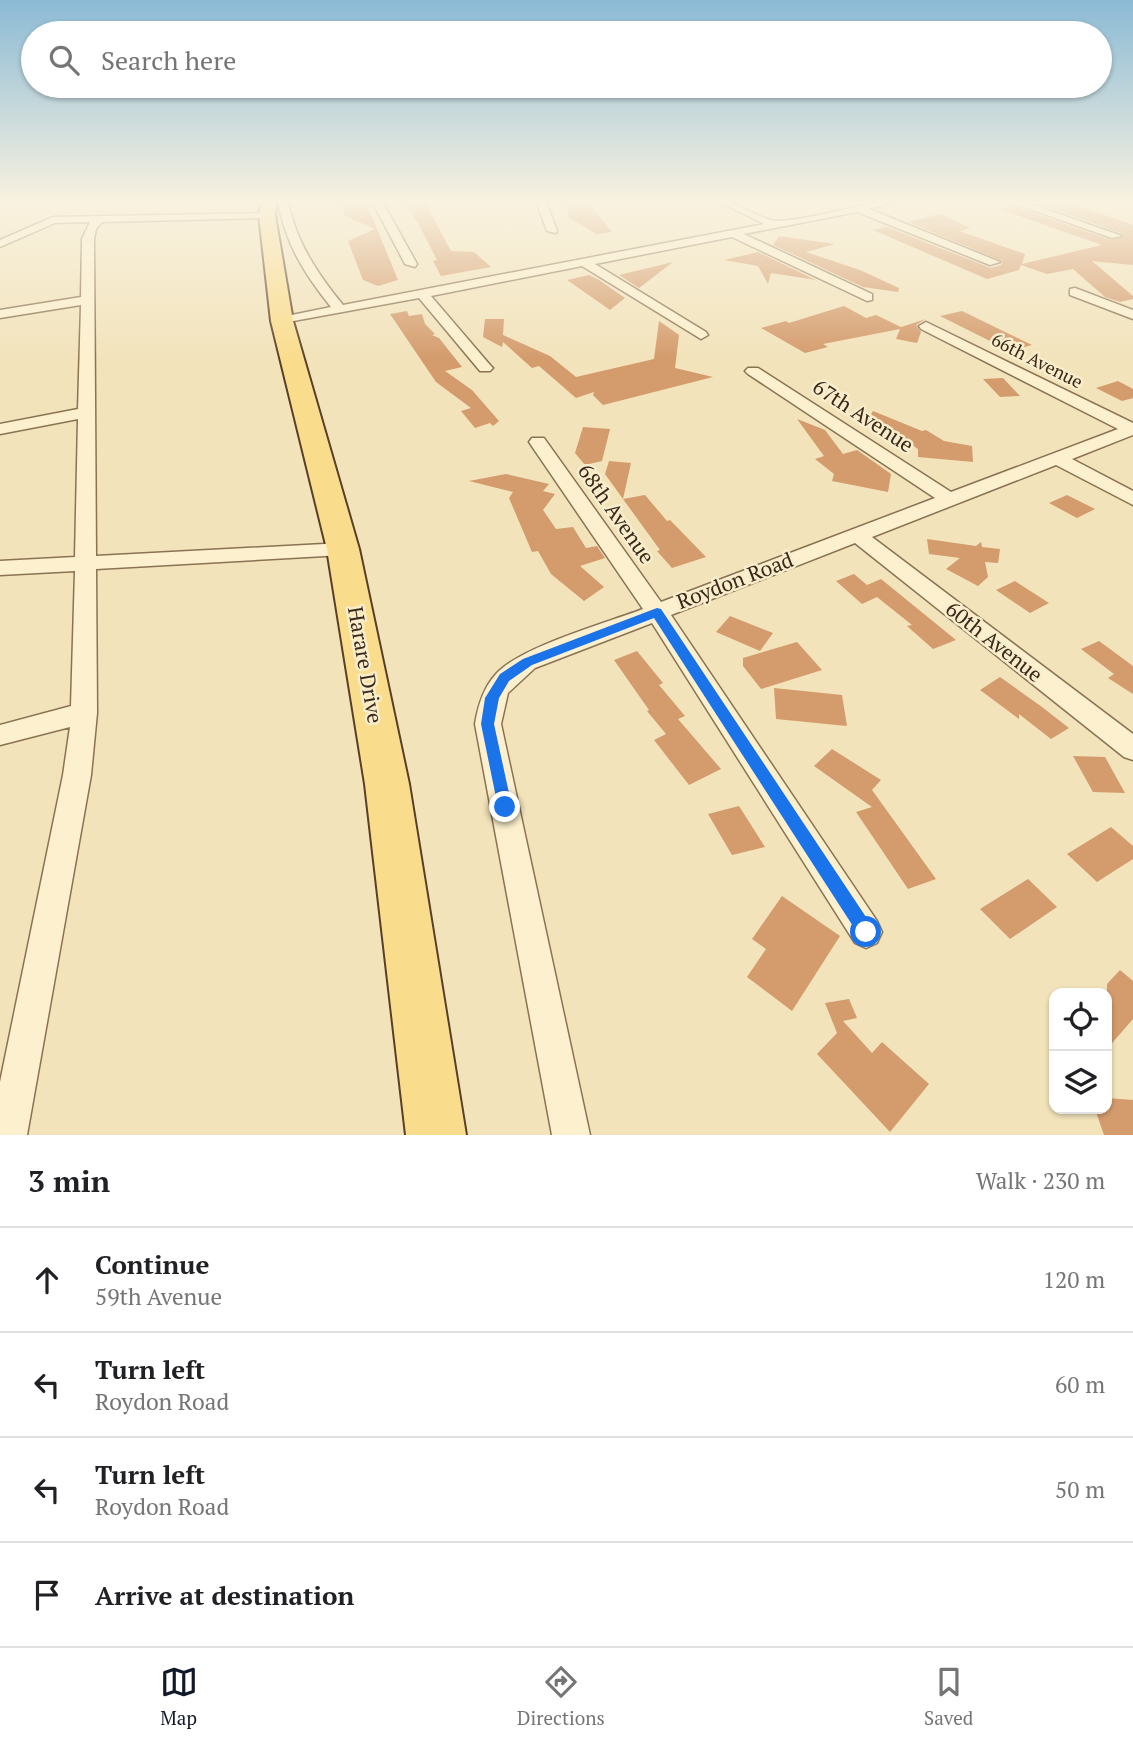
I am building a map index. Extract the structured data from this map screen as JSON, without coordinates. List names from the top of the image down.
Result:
{
  "streets": {
    "main road": ["Harare Drive"],
    "street": [
      "66th Avenue",
      "67th Avenue",
      "68th Avenue",
      "Roydon Road",
      "60th Avenue"
    ]
  },
  "crossings": [
    ["66th Avenue", "Roydon Road"],
    ["67th Avenue", "Roydon Road"],
    ["68th Avenue", "Roydon Road"],
    ["Roydon Road", "60th Avenue"]
  ],
  "page": {
    "search": "Search here",
    "heading": ["3 min", "Walk · 230 m"],
    "list": [
      ["Continue", "59th Avenue", "120 m"],
      ["Turn left", "Roydon Road", "60 m"],
      ["Turn left", "Roydon Road", "50 m"],
      "Arrive at destination"
    ],
    "nav": ["Map", "Directions", "Saved"]
  }
}
